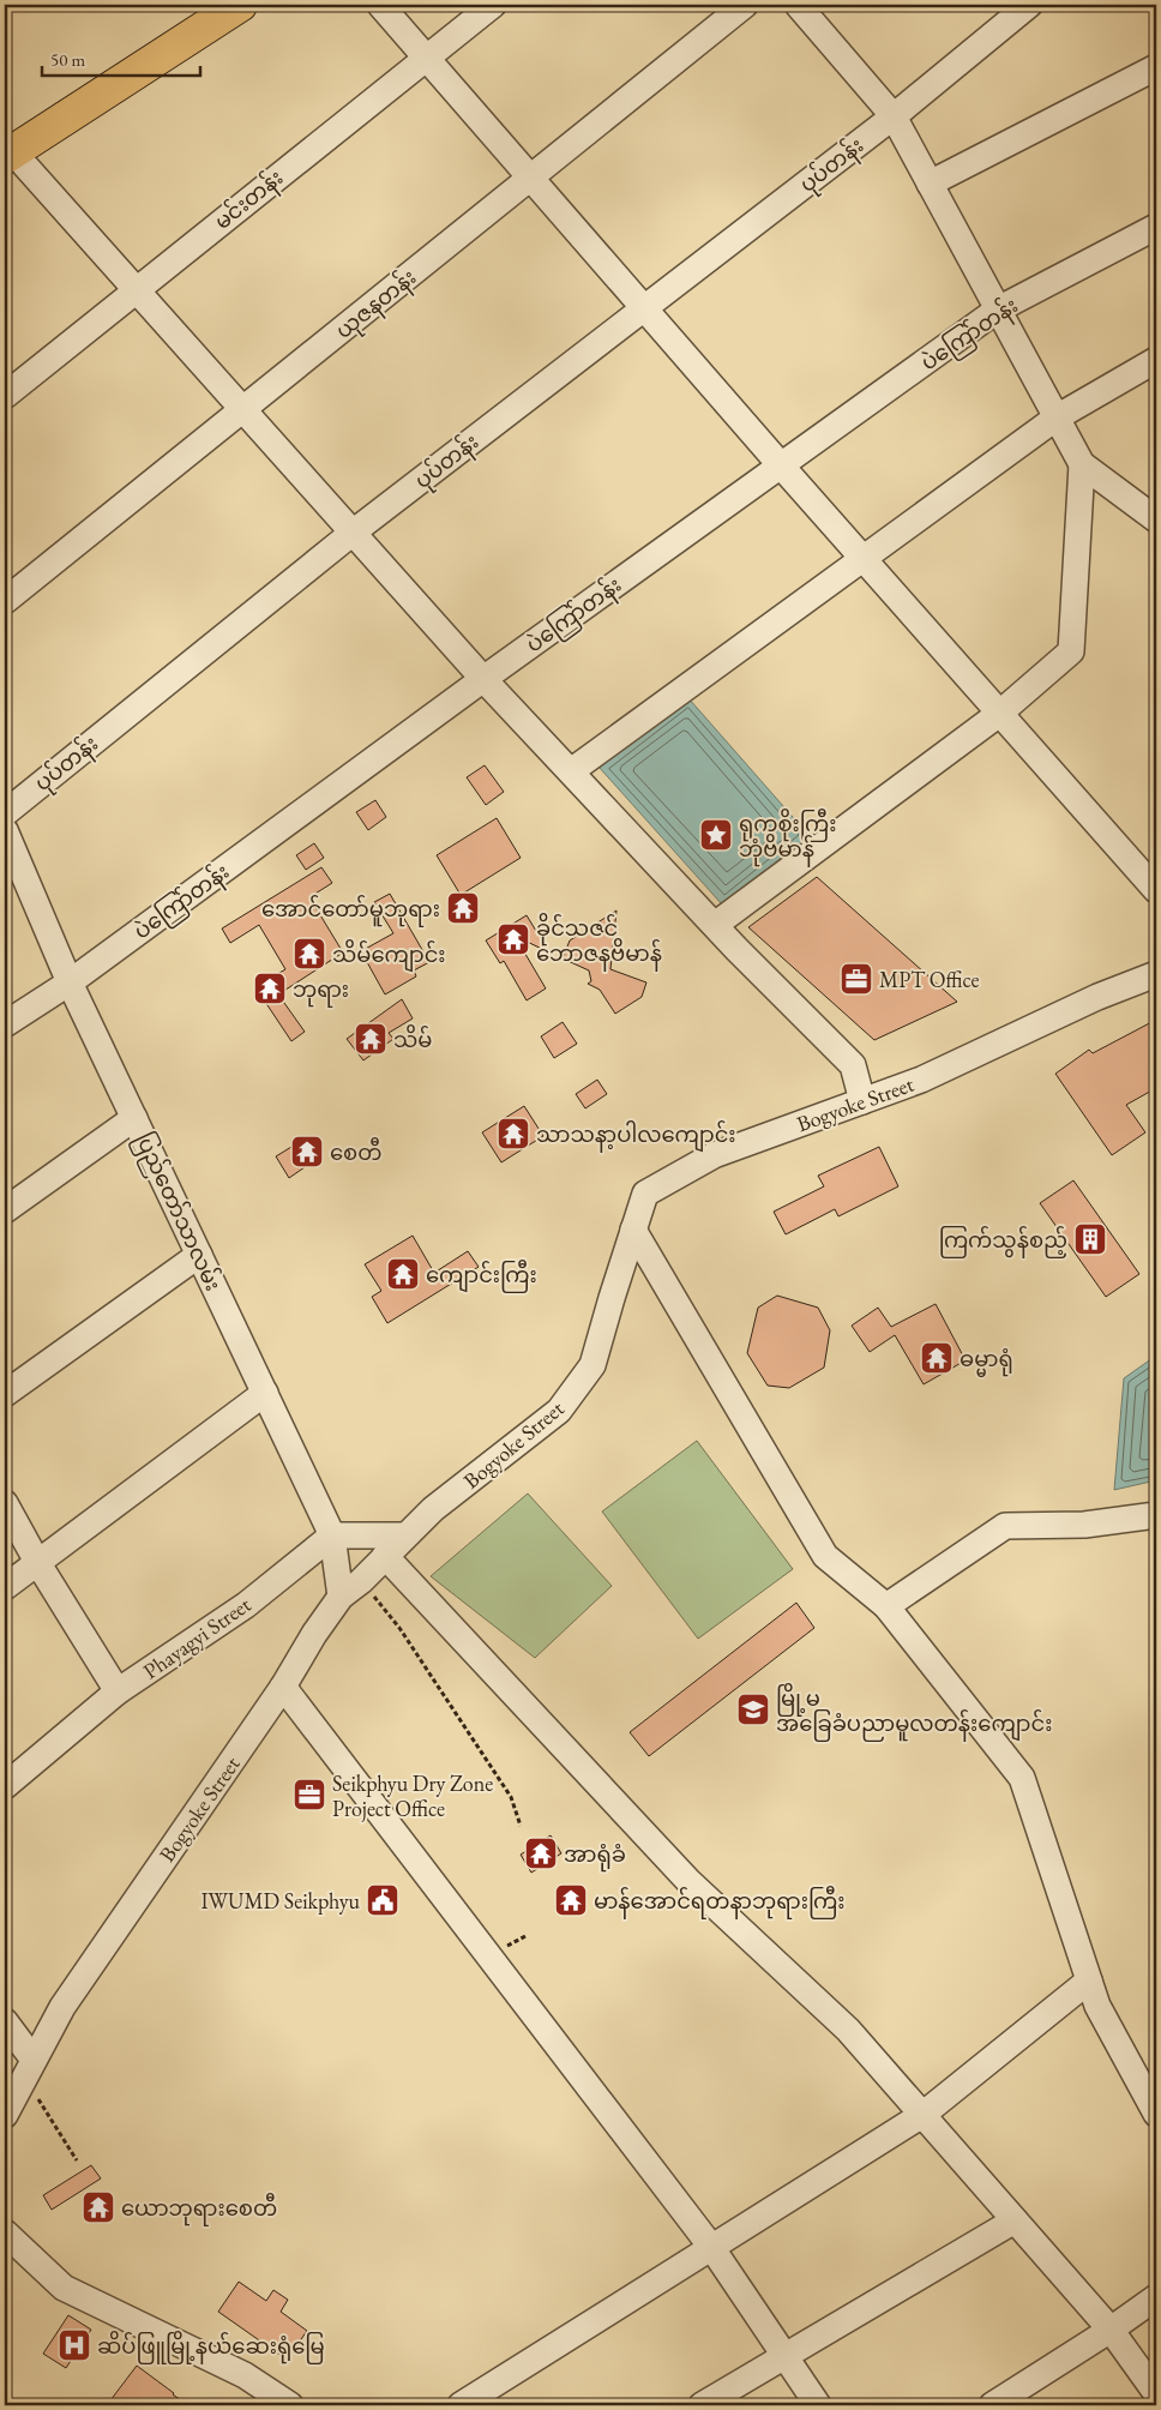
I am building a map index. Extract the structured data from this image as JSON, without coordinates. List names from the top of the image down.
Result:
{
  "streets": {
    "street": [
      "ပုပ်တန်း",
      "မင်းတန်း",
      "ယုဇနတန်း",
      "ပဲကြော်တန်း",
      "Bogyoke Street",
      "ပြည်တော်သာလမ်း",
      "Phayagyi Street"
    ]
  },
  "crossings": [
    ["ပဲကြော်တန်း", "ပြည်တော်သာလမ်း"],
    ["Bogyoke Street", "ပြည်တော်သာလမ်း"],
    ["ပြည်တော်သာလမ်း", "Phayagyi Street"]
  ],
  "places": {
    "place": ["ရုက္ခစိုးကြီး ဘုံဗိမာန်"],
    "temple": [
      "အောင်တော်မူဘုရား",
      "ခိုင်သဇင် ဘောဇနဗိမာန်",
      "သိမ်ကျောင်း",
      "ဘုရား",
      "သိမ်",
      "သာသနာ့ပါလကျောင်း",
      "စေတီ",
      "ကျောင်းကြီး",
      "ဓမ္မာရုံ",
      "အာရုံခံ",
      "မာန်အောင်ရတနာဘုရားကြီး",
      "ယောဘုရားစေတီ"
    ],
    "office": ["MPT Office", "Seikphyu Dry Zone Project Office"],
    "building": ["ကြက်သွန်စည့်"],
    "school or university": ["မြို့မ အခြေခံပညာမူလတန်းကျောင်း"],
    "public building": ["IWUMD Seikphyu"],
    "hospital": ["ဆိပ်ဖြူမြို့နယ်ဆေးရုံမြေ"]
  },
  "scale_bar": "50 m"
}
